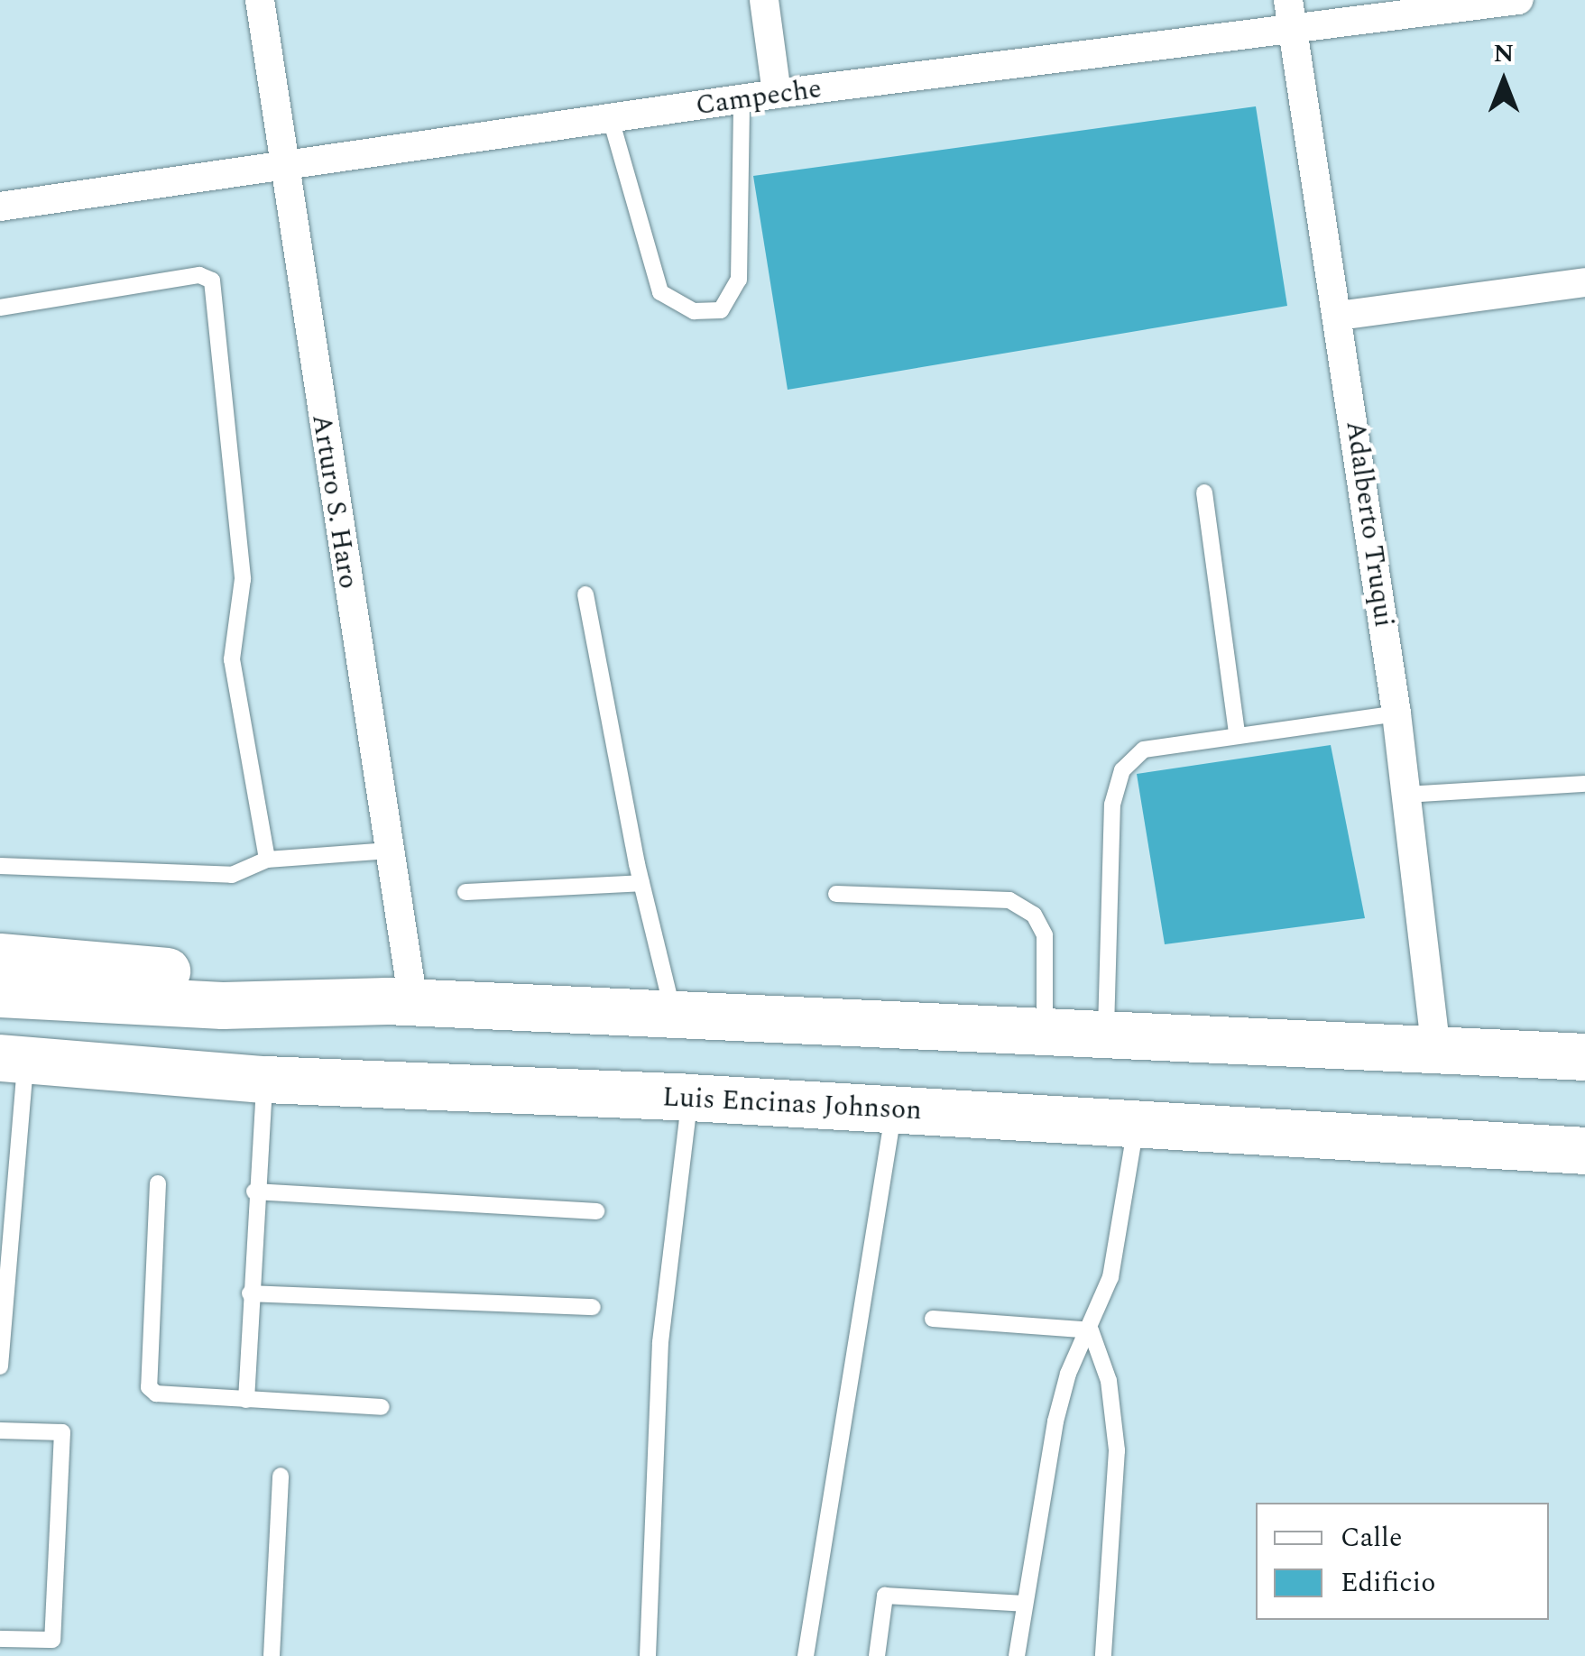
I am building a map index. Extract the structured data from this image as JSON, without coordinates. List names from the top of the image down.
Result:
{
  "streets": {
    "main road": ["Luis Encinas Johnson"],
    "street": ["Campeche", "Arturo S. Haro", "Adalberto Truqui"]
  },
  "crossings": [
    ["Campeche", "Arturo S. Haro"],
    ["Campeche", "Adalberto Truqui"]
  ],
  "legend": ["Calle", "Edificio"],
  "north": "top"
}
